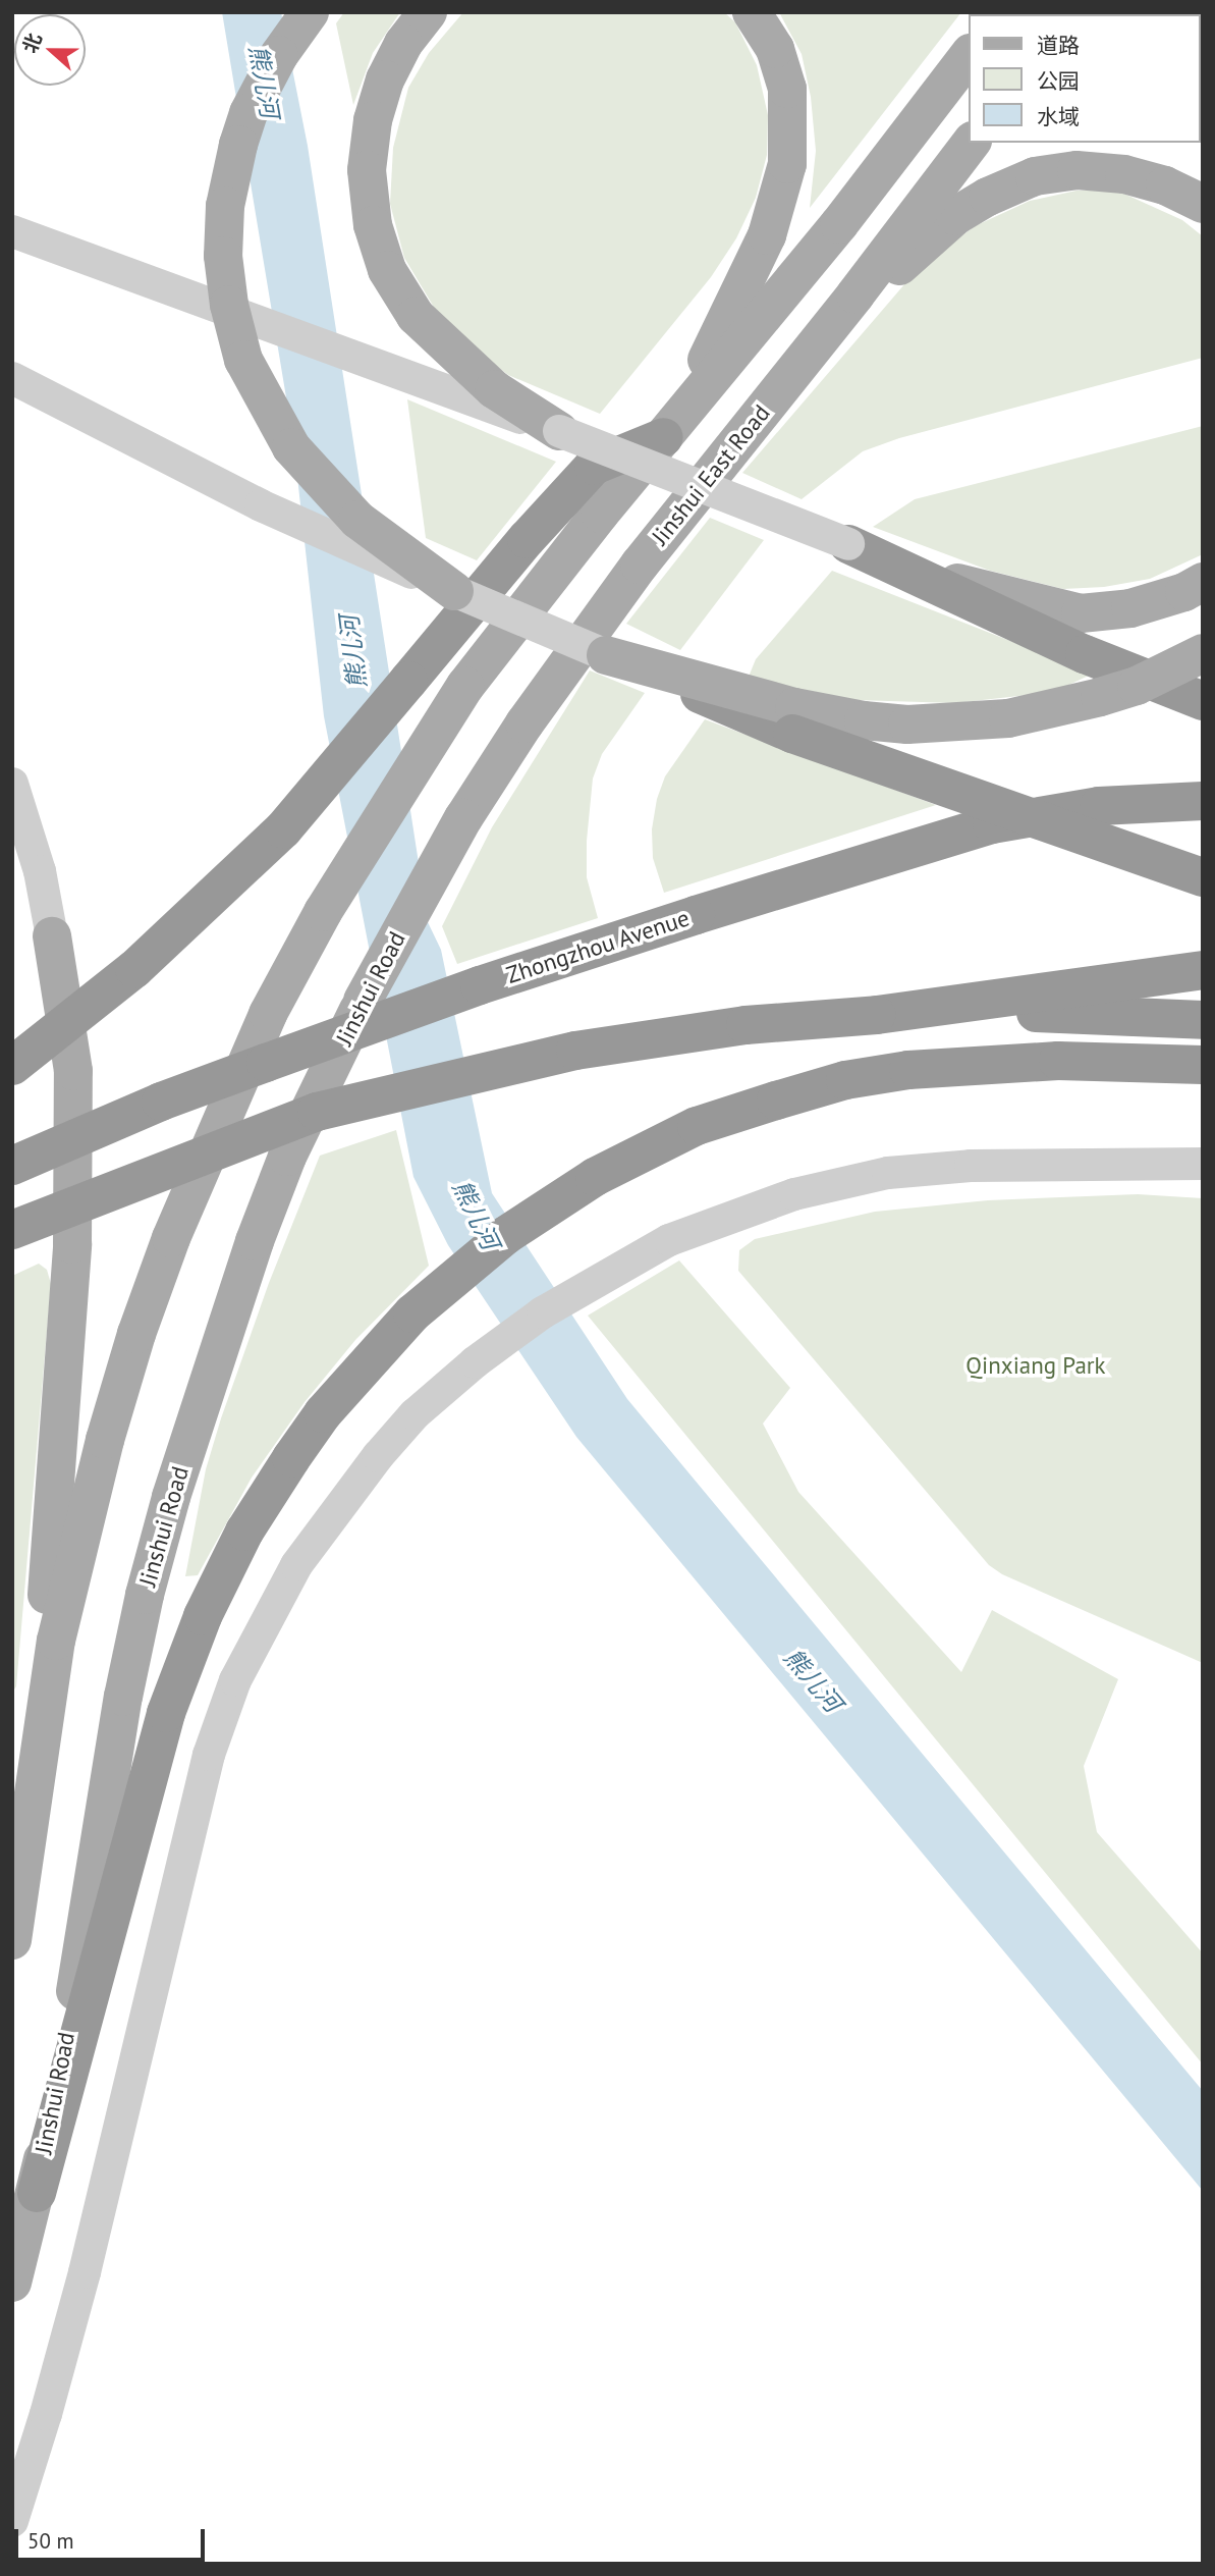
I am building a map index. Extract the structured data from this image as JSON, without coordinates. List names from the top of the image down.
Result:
{
  "streets": {
    "highway": ["Zhongzhou Avenue"],
    "main road": ["Jinshui East Road", "Jinshui Road"]
  },
  "crossings": [
    ["Jinshui East Road", "Jinshui Road"]
  ],
  "water": ["熊儿河"],
  "parks": ["Qinxiang Park"],
  "legend": ["道路", "公园", "水域"],
  "scale_bar": "50 m",
  "north": "left"
}
